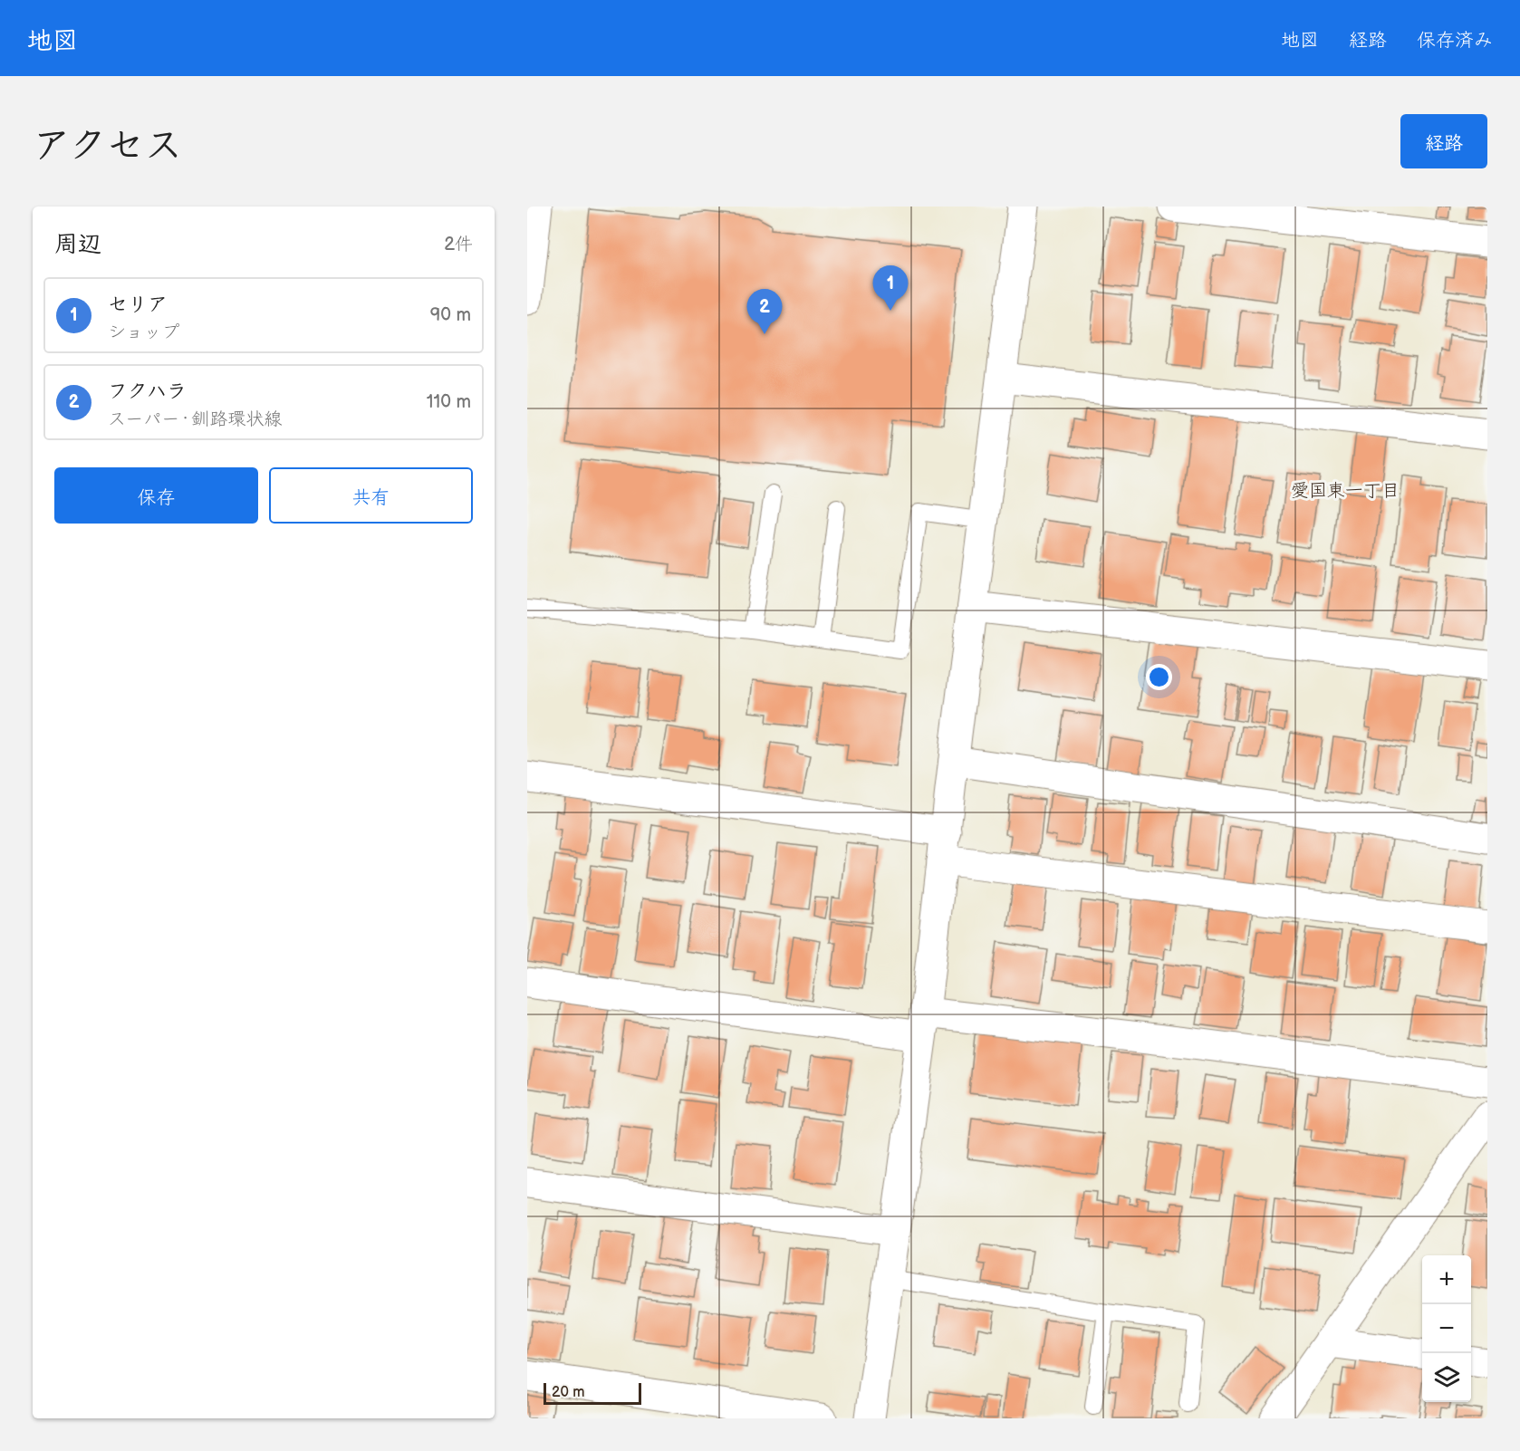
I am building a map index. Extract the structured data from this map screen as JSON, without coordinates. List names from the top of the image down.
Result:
{
  "districts": ["愛国東一丁目"],
  "scale_bar": "20 m",
  "page": {
    "header": "地図",
    "nav": ["地図", "経路", "保存済み"],
    "title": "アクセス",
    "buttons": [
      "経路",
      ["保存", "共有"]
    ],
    "heading": ["周辺", "2件"],
    "pins": ["1", "2"],
    "list": [
      {
        "mark": "1",
        "name": "セリア",
        "note": "ショップ",
        "value": "90 m"
      },
      {
        "mark": "2",
        "name": "フクハラ",
        "note": "スーパー · 釧路環状線",
        "value": "110 m"
      }
    ],
    "map_buttons": ["+", "−"],
    "scale": "20 m"
  }
}
